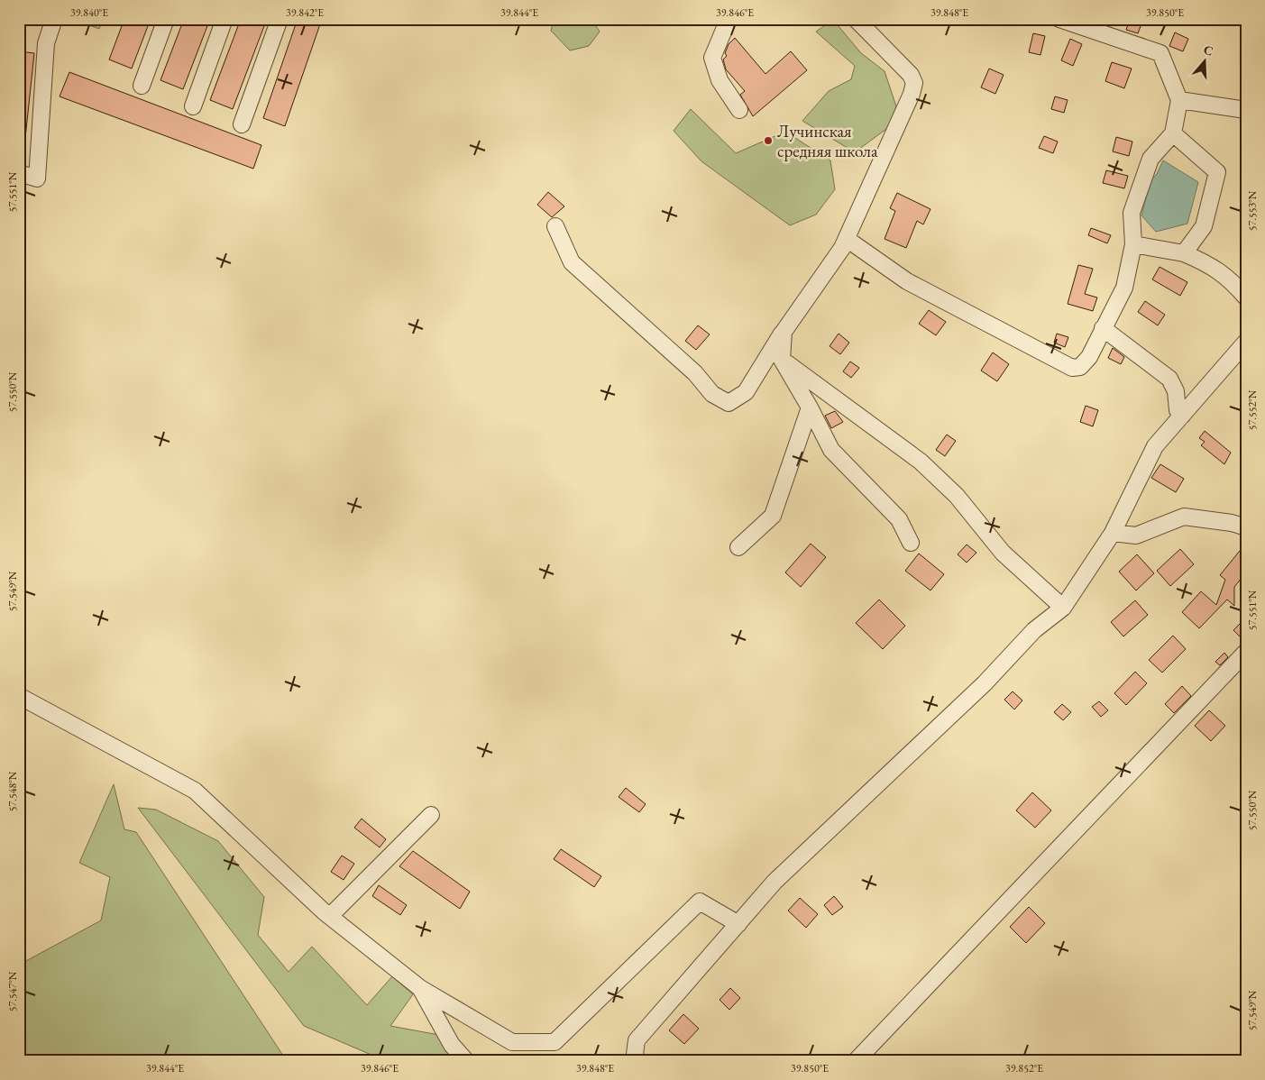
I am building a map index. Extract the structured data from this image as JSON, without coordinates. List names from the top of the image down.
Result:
{
  "places": ["Лучинская средняя школа"],
  "north": "top",
  "coordinates": [
    "39.840°E",
    "39.842°E",
    "39.844°E",
    "39.846°E",
    "39.848°E",
    "39.850°E",
    "57.551°N",
    "57.553°N",
    "57.550°N",
    "57.552°N",
    "57.549°N",
    "57.548°N",
    "57.547°N",
    "39.852°E"
  ]
}
